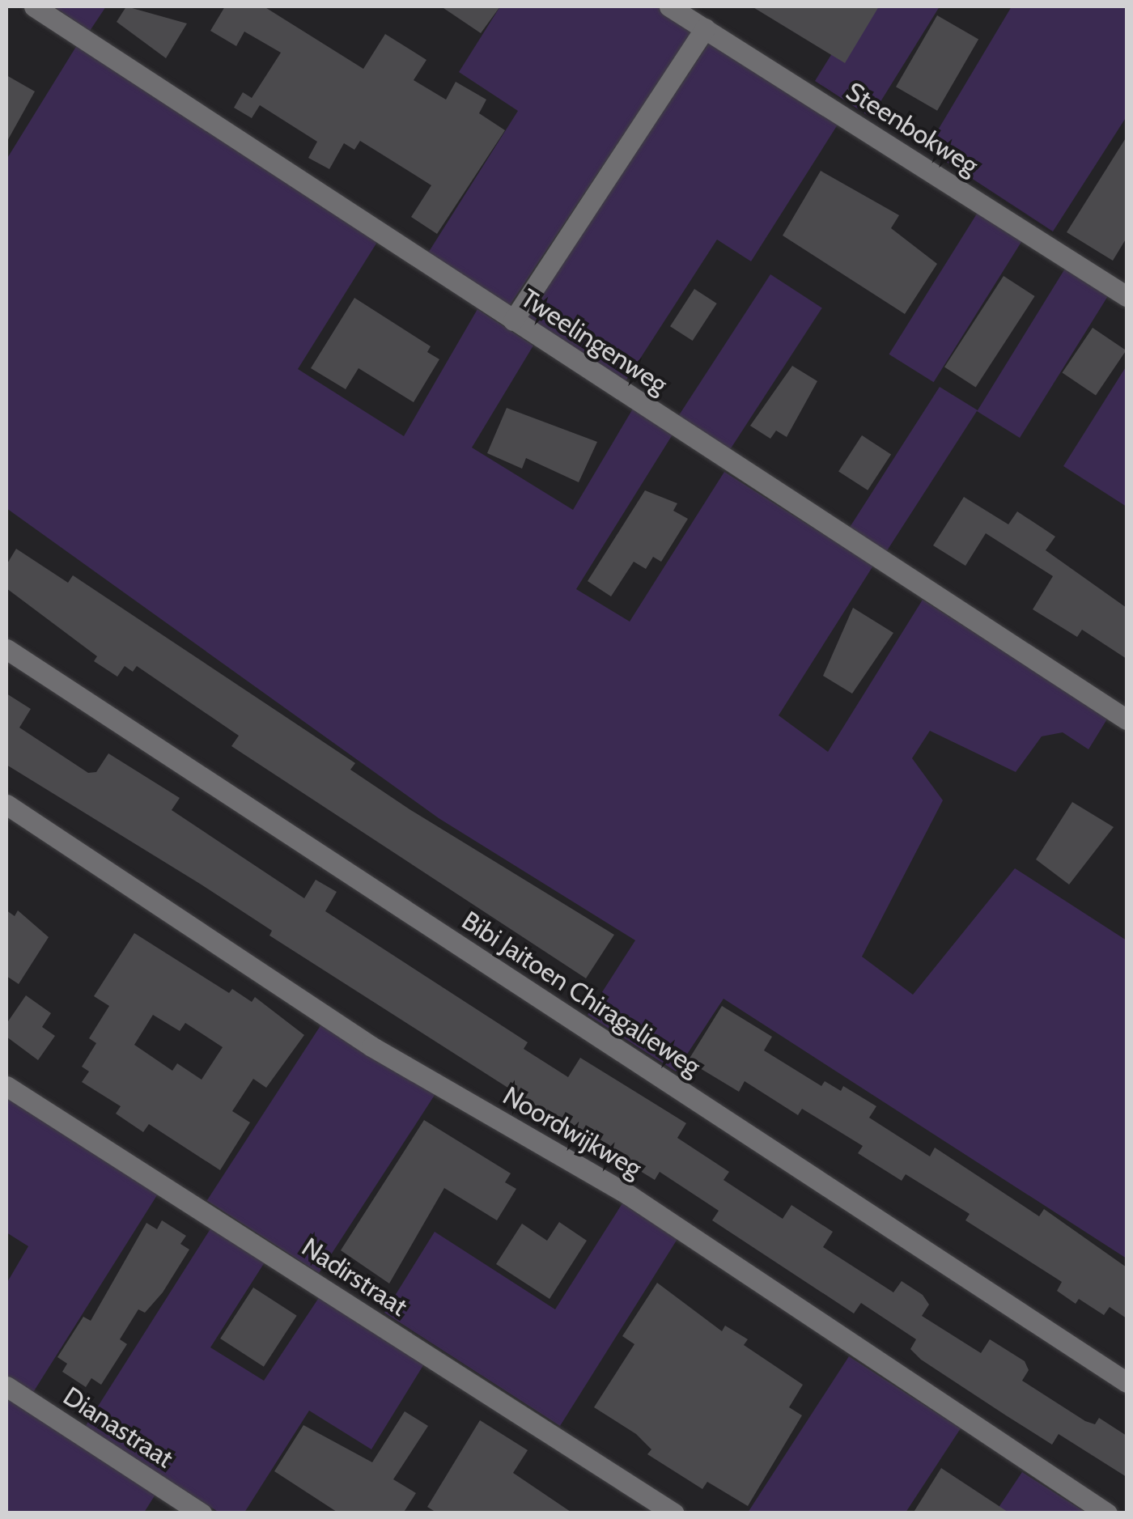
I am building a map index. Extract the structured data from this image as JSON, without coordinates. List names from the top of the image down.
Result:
{
  "streets": {
    "street": [
      "Steenbokweg",
      "Tweelingenweg",
      "Bibi Jaitoen Chiragalieweg",
      "Noordwijkweg",
      "Nadirstraat",
      "Dianastraat"
    ]
  }
}
